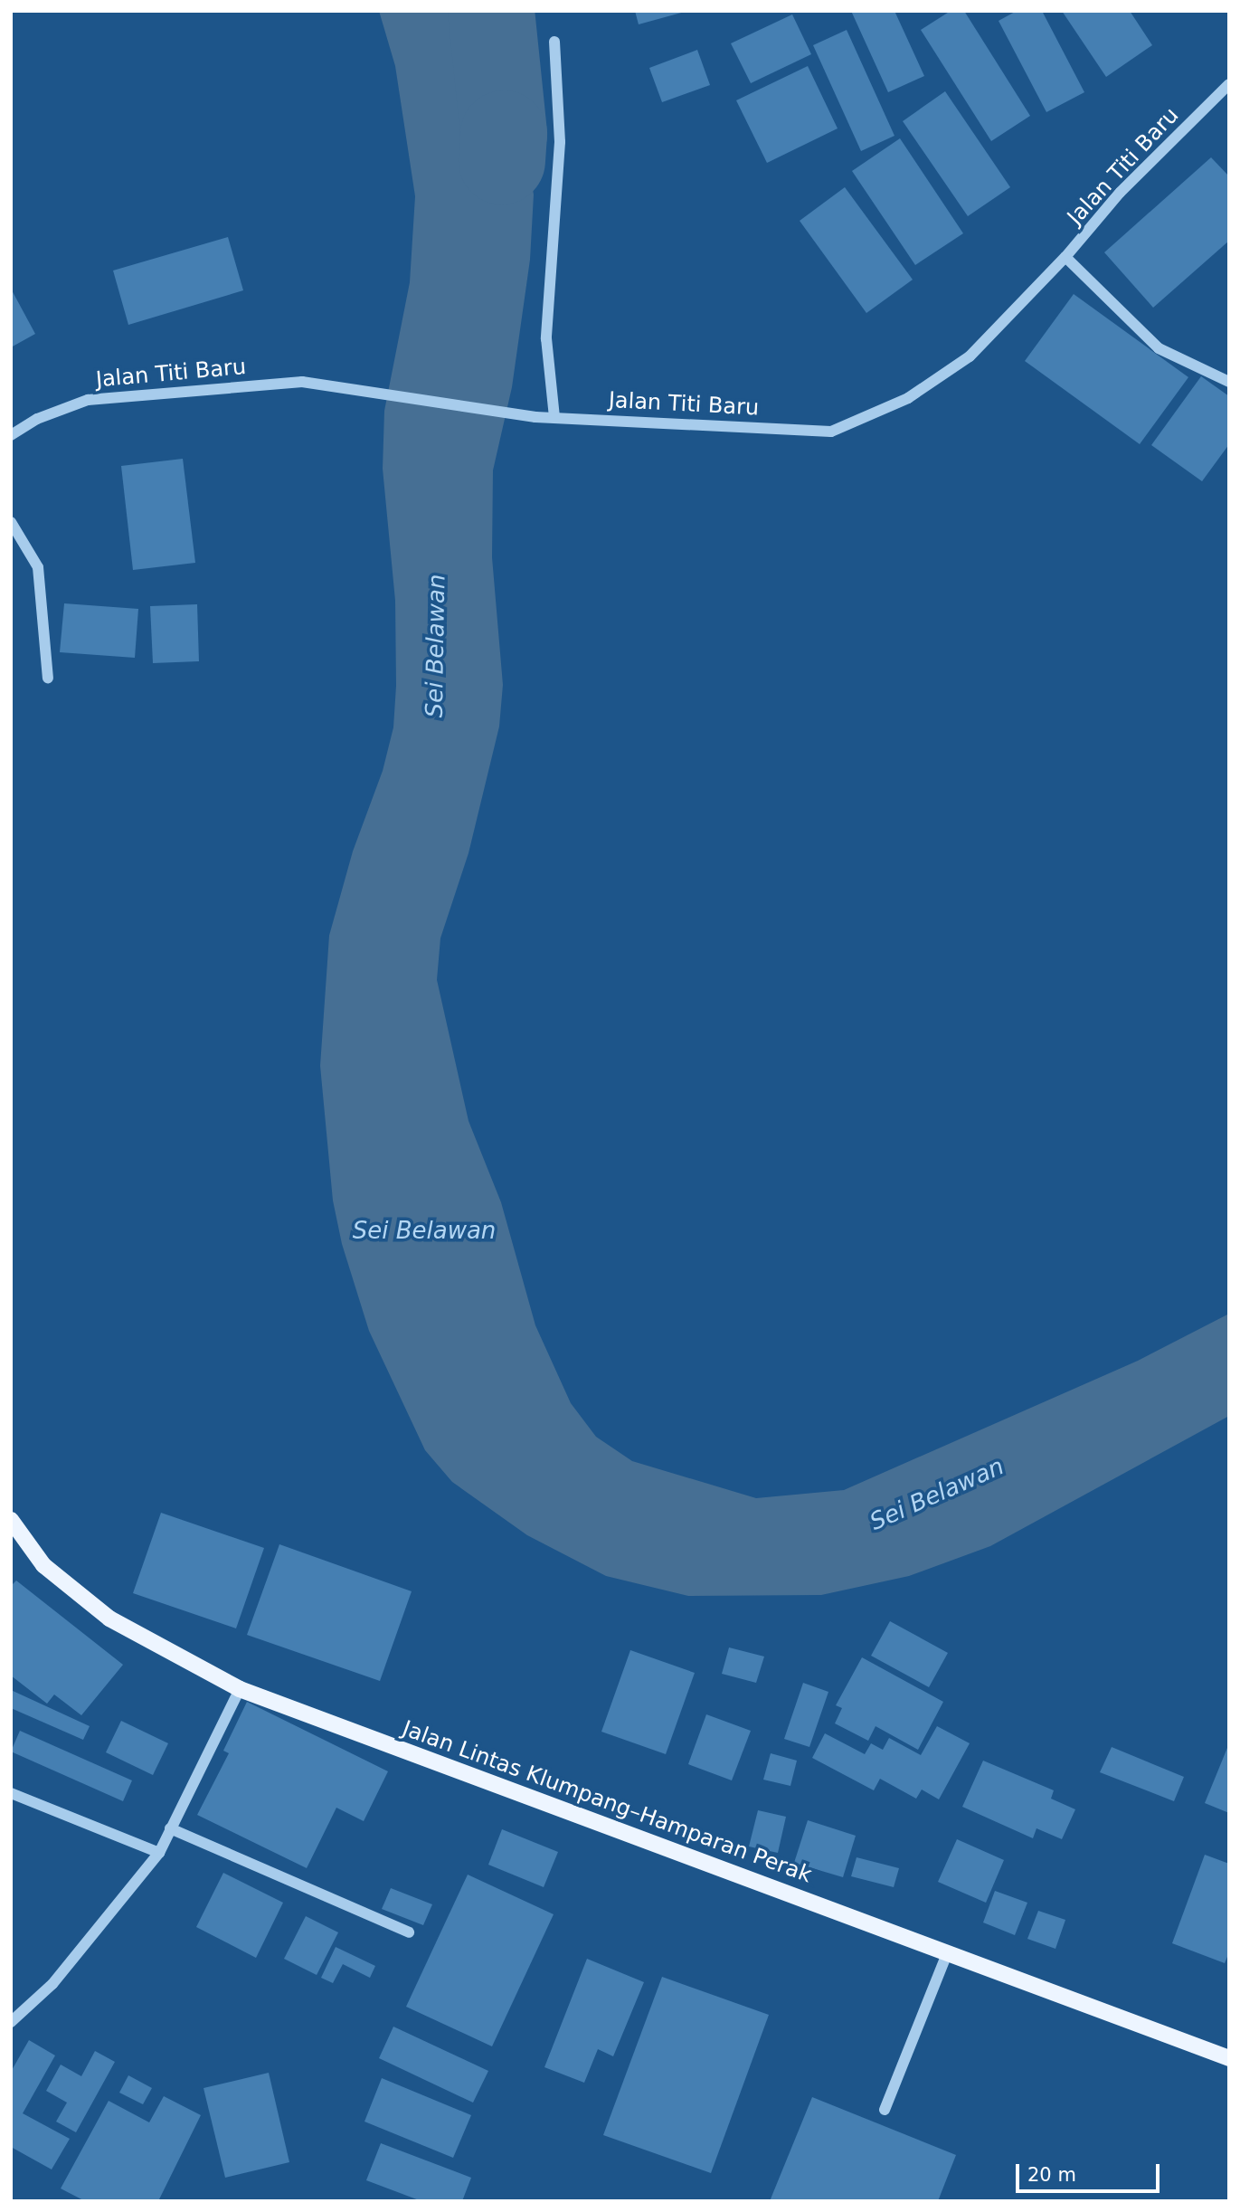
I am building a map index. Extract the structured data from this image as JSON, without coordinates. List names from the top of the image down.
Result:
{
  "streets": {
    "main road": ["Jalan Lintas Klumpang–Hamparan Perak"],
    "street": ["Jalan Titi Baru"]
  },
  "water": ["Sei Belawan"],
  "scale_bar": "20 m"
}
